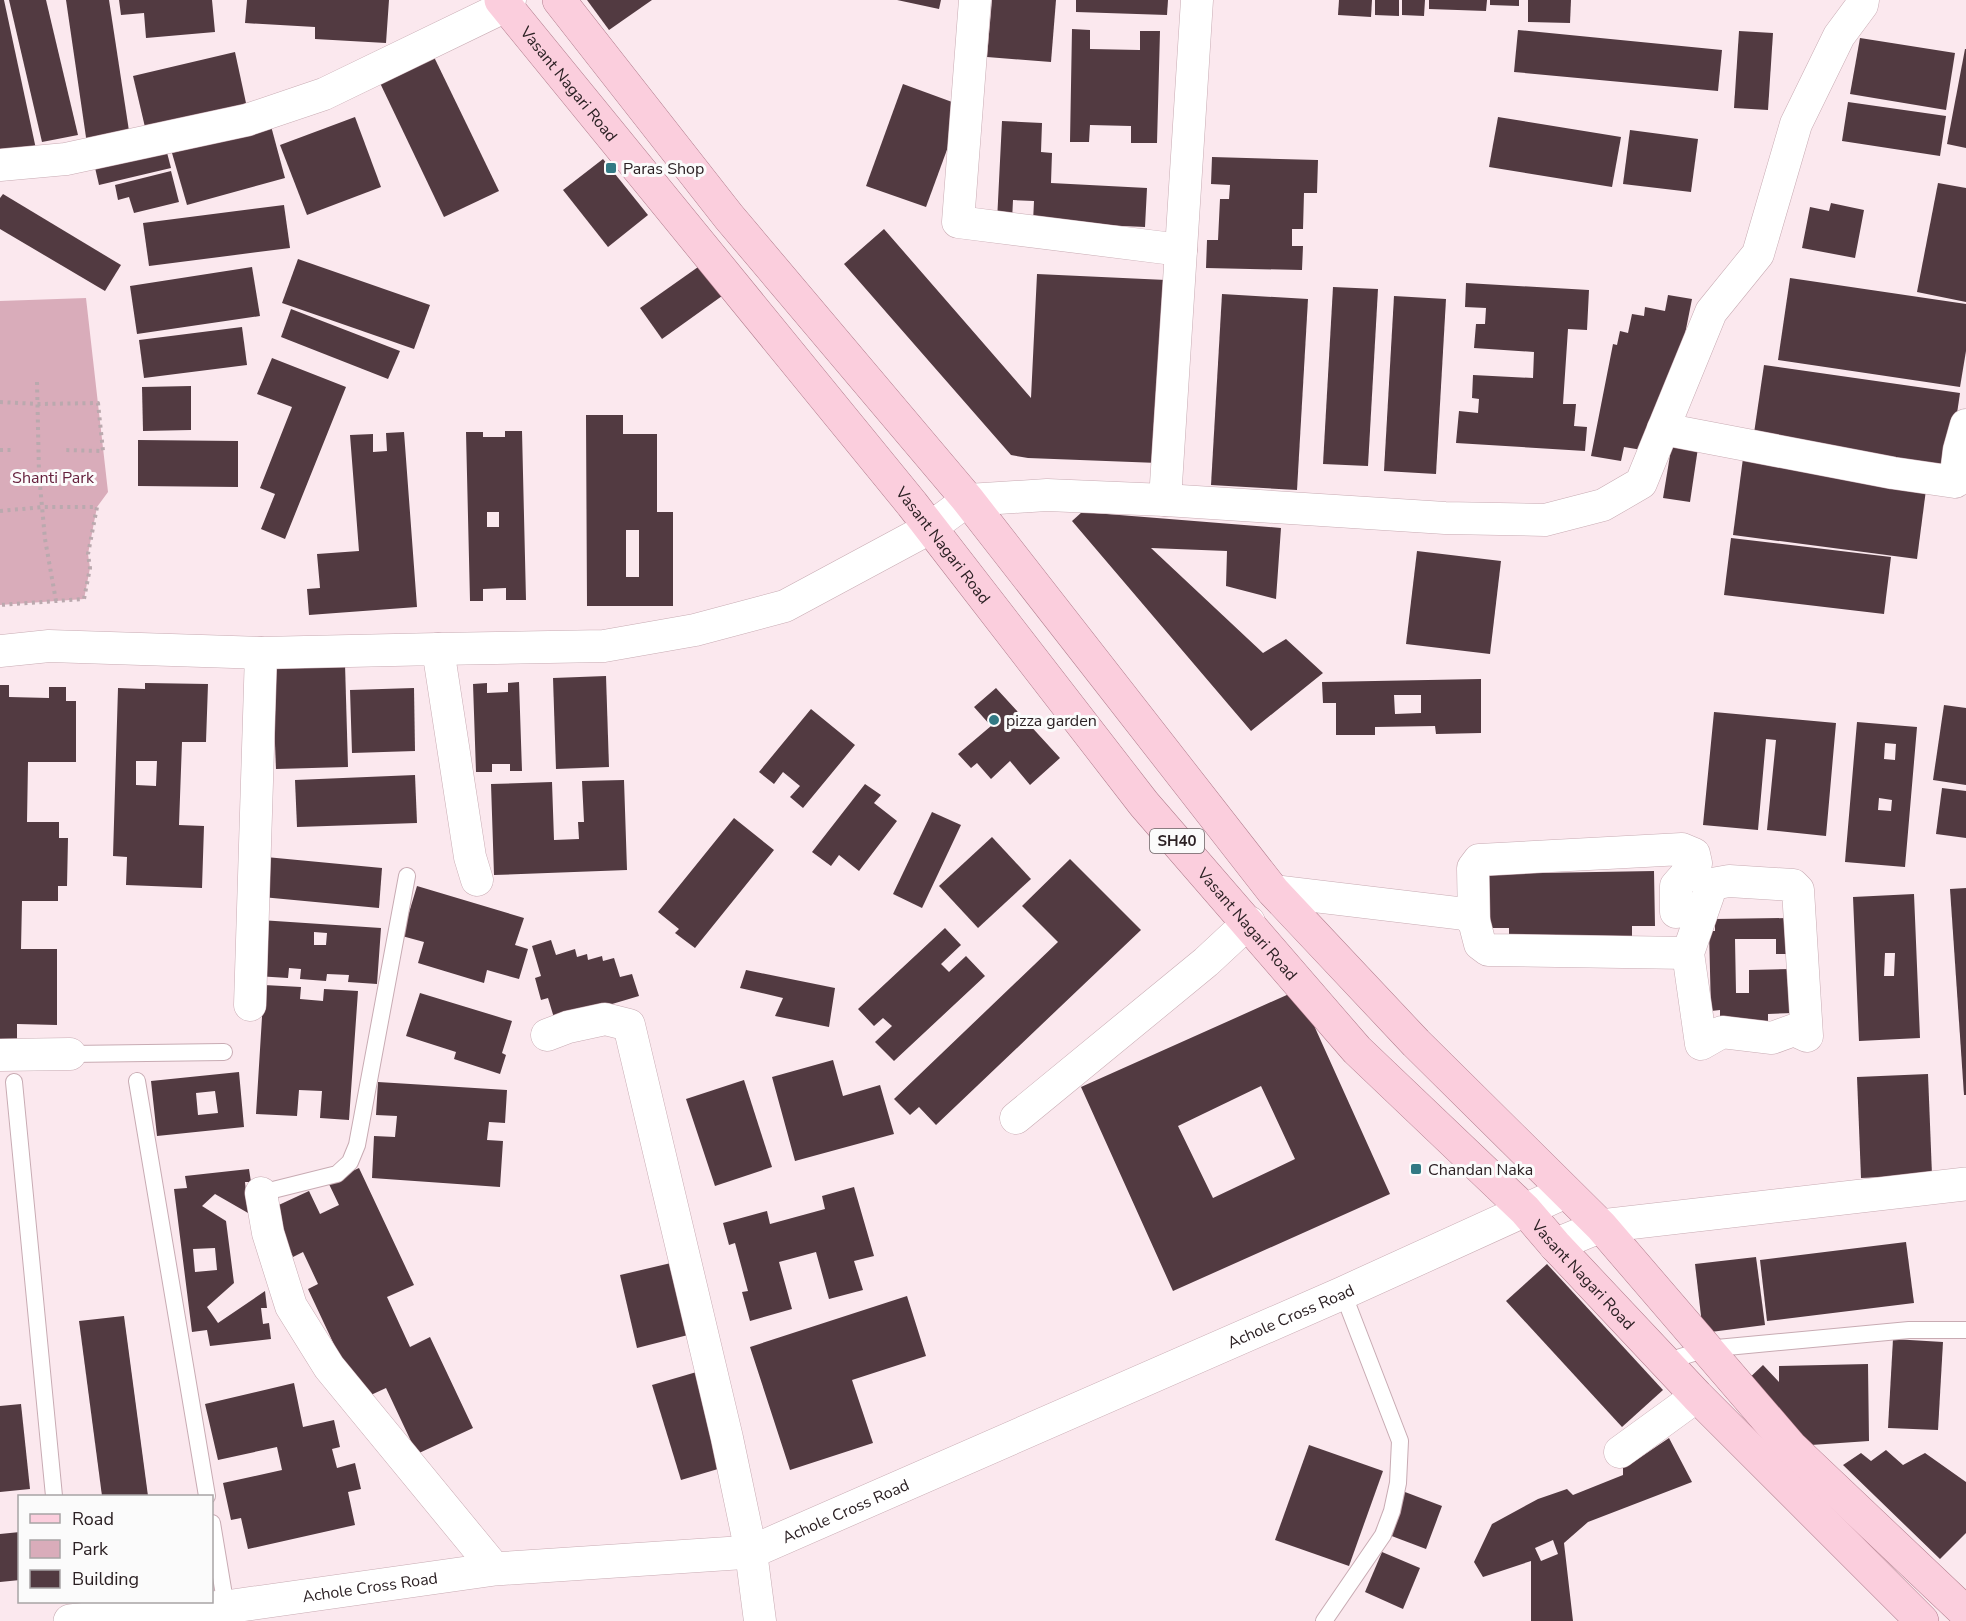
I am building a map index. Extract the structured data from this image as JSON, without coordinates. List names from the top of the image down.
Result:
{
  "streets": {
    "main road": ["Vasant Nagari Road", "SH40"],
    "street": ["Achole Cross Road"]
  },
  "crossings": [
    ["Vasant Nagari Road", "Achole Cross Road"],
    ["SH40", "Achole Cross Road"]
  ],
  "parks": ["Shanti Park"],
  "places": {
    "transit": ["Paras Shop", "Chandan Naka"],
    "other": ["pizza garden"]
  },
  "legend": ["Road", "Park", "Building"]
}
